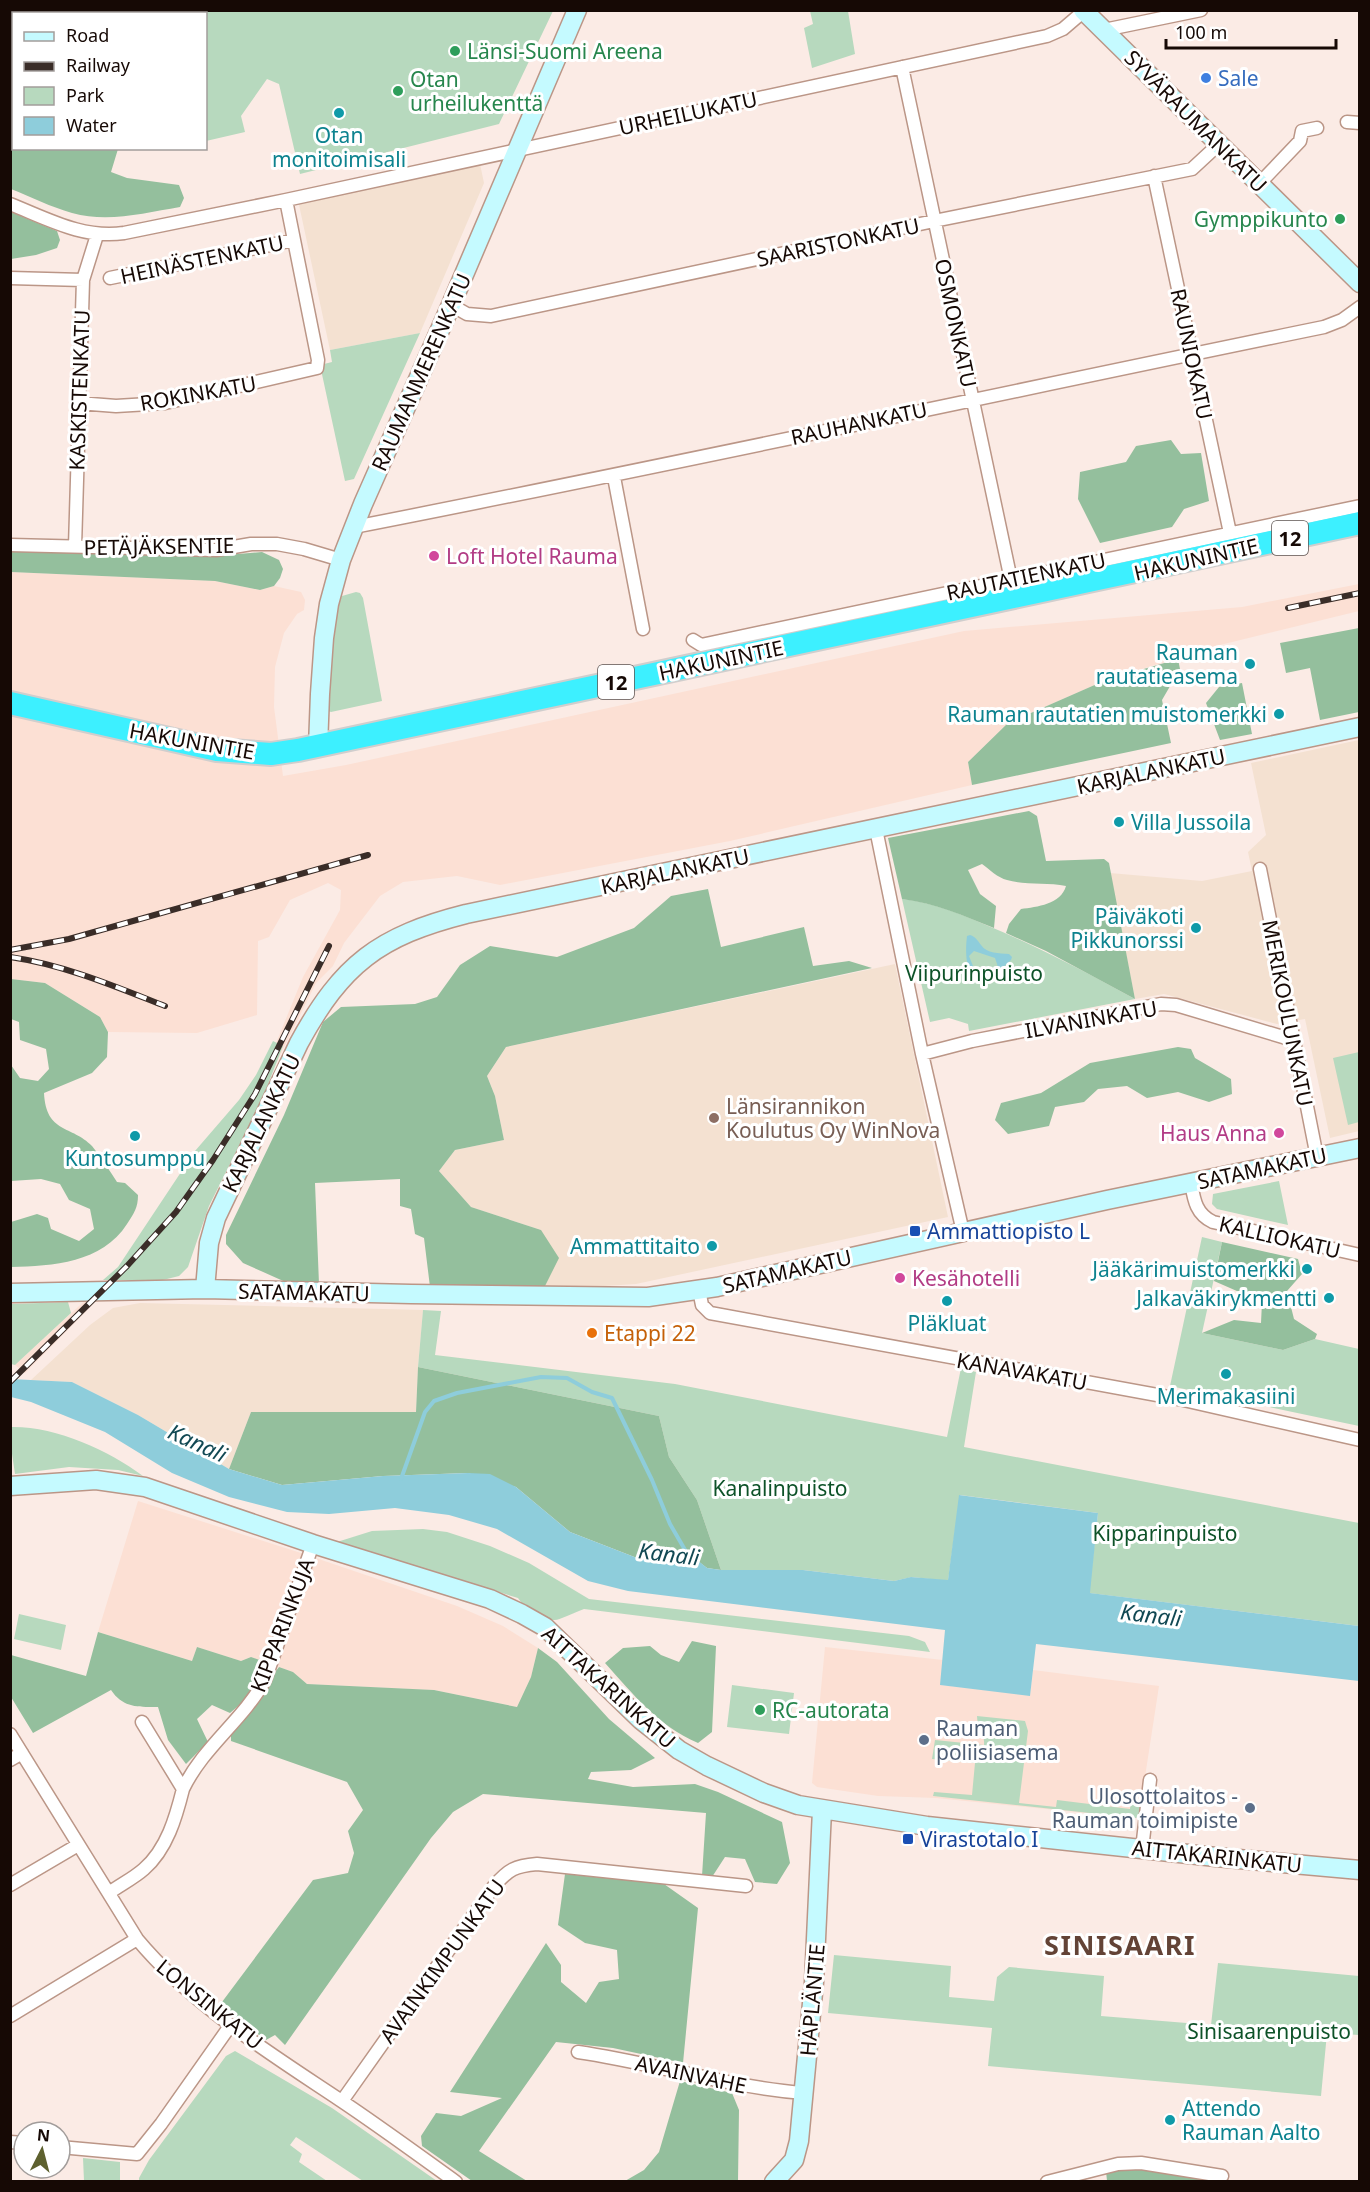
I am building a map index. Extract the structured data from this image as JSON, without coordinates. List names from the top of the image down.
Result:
{
  "streets": {
    "highway": ["12", "HAKUNINTIE"],
    "main road": [
      "SYVÄRAUMANKATU",
      "RAUMANMERENKATU",
      "KARJALANKATU",
      "SATAMAKATU",
      "AITTAKARINKATU",
      "HÄPLÄNTIE"
    ],
    "street": [
      "URHEILUKATU",
      "SAARISTONKATU",
      "HEINÄSTENKATU",
      "OSMONKATU",
      "RAUNIOKATU",
      "KASKISTENKATU",
      "ROKINKATU",
      "RAUHANKATU",
      "PETÄJÄKSENTIE",
      "RAUTATIENKATU",
      "MERIKOULUNKATU",
      "ILVANINKATU",
      "KALLIOKATU",
      "KANAVAKATU",
      "KIPPARINKUJA",
      "AVAINKIMPUNKATU",
      "LONSINKATU",
      "AVAINVAHE"
    ]
  },
  "crossings": [
    ["URHEILUKATU", "SYVÄRAUMANKATU"],
    ["URHEILUKATU", "OSMONKATU"],
    ["URHEILUKATU", "RAUMANMERENKATU"],
    ["URHEILUKATU", "KASKISTENKATU"],
    ["SYVÄRAUMANKATU", "SAARISTONKATU"],
    ["SAARISTONKATU", "OSMONKATU"],
    ["SAARISTONKATU", "RAUNIOKATU"],
    ["SAARISTONKATU", "RAUMANMERENKATU"],
    ["HEINÄSTENKATU", "ROKINKATU"],
    ["OSMONKATU", "RAUHANKATU"],
    ["OSMONKATU", "RAUTATIENKATU"],
    ["RAUNIOKATU", "RAUHANKATU"],
    ["RAUNIOKATU", "RAUTATIENKATU"],
    ["RAUMANMERENKATU", "RAUHANKATU"],
    ["RAUMANMERENKATU", "PETÄJÄKSENTIE"],
    ["RAUMANMERENKATU", "HAKUNINTIE"],
    ["KASKISTENKATU", "ROKINKATU"],
    ["KASKISTENKATU", "PETÄJÄKSENTIE"],
    ["KARJALANKATU", "SATAMAKATU"],
    ["MERIKOULUNKATU", "ILVANINKATU"],
    ["MERIKOULUNKATU", "SATAMAKATU"],
    ["SATAMAKATU", "KALLIOKATU"],
    ["SATAMAKATU", "KANAVAKATU"],
    ["KIPPARINKUJA", "AITTAKARINKATU"],
    ["KIPPARINKUJA", "LONSINKATU"],
    ["AITTAKARINKATU", "HÄPLÄNTIE"],
    ["AVAINKIMPUNKATU", "LONSINKATU"],
    ["HÄPLÄNTIE", "AVAINVAHE"]
  ],
  "districts": ["SINISAARI"],
  "water": ["Kanali"],
  "parks": [
    "Viipurinpuisto",
    "Kanalinpuisto",
    "Kipparinpuisto",
    "Sinisaarenpuisto"
  ],
  "places": {
    "other": [
      "Länsi-Suomi Areena",
      "Sale",
      "Otan urheilukenttä",
      "Otan monitoimisali",
      "Gymppikunto",
      "Loft Hotel Rauma",
      "Rauman rautatieasema",
      "Rauman rautatien muistomerkki",
      "Villa Jussoila",
      "Päiväkoti Pikkunorssi",
      "Länsirannikon Koulutus Oy WinNova",
      "Haus Anna",
      "Kuntosumppu",
      "Ammattitaito",
      "Jääkärimuistomerkki",
      "Kesähotelli",
      "Jalkaväkirykmentti",
      "Pläkluat",
      "Etappi 22",
      "Merimakasiini",
      "RC-autorata",
      "Rauman poliisiasema",
      "Ulosottolaitos - Rauman toimipiste",
      "Attendo Rauman Aalto"
    ],
    "transit": ["Ammattiopisto L", "Virastotalo I"]
  },
  "legend": [
    "Road",
    "Railway",
    "Park",
    "Water"
  ],
  "scale_bar": "100 m",
  "north": "top"
}
